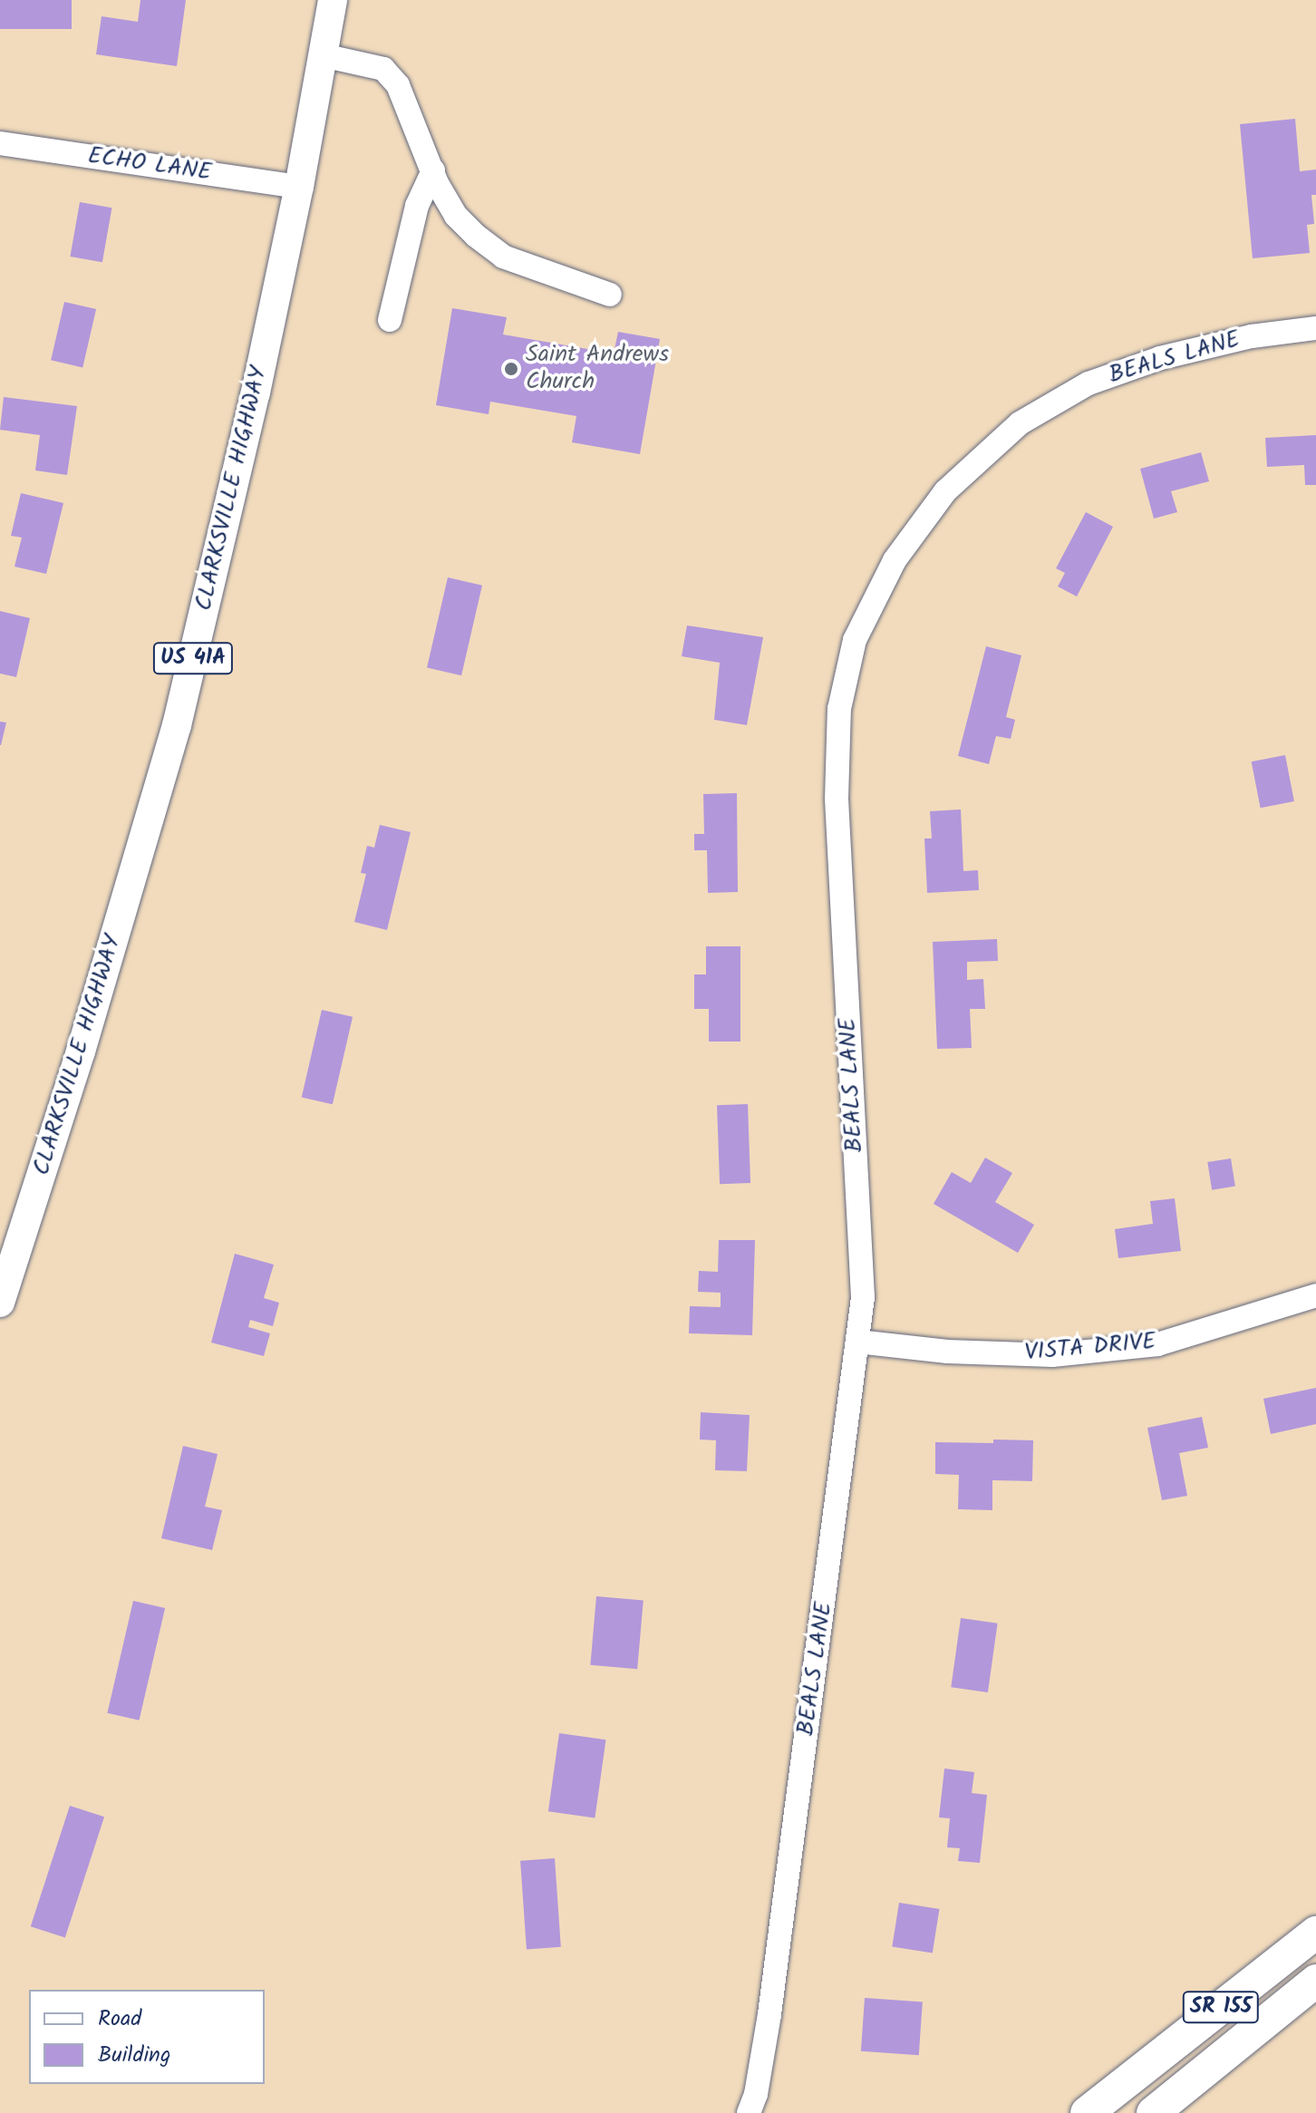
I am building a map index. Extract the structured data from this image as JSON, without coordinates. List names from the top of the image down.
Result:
{
  "streets": {
    "highway": ["SR 155"],
    "main road": ["CLARKSVILLE HIGHWAY", "US 41A"],
    "street": ["ECHO LANE", "BEALS LANE", "VISTA DRIVE"]
  },
  "crossings": [
    ["ECHO LANE", "CLARKSVILLE HIGHWAY"],
    ["BEALS LANE", "VISTA DRIVE"]
  ],
  "places": ["Saint Andrews Church"],
  "legend": ["Road", "Building"]
}
